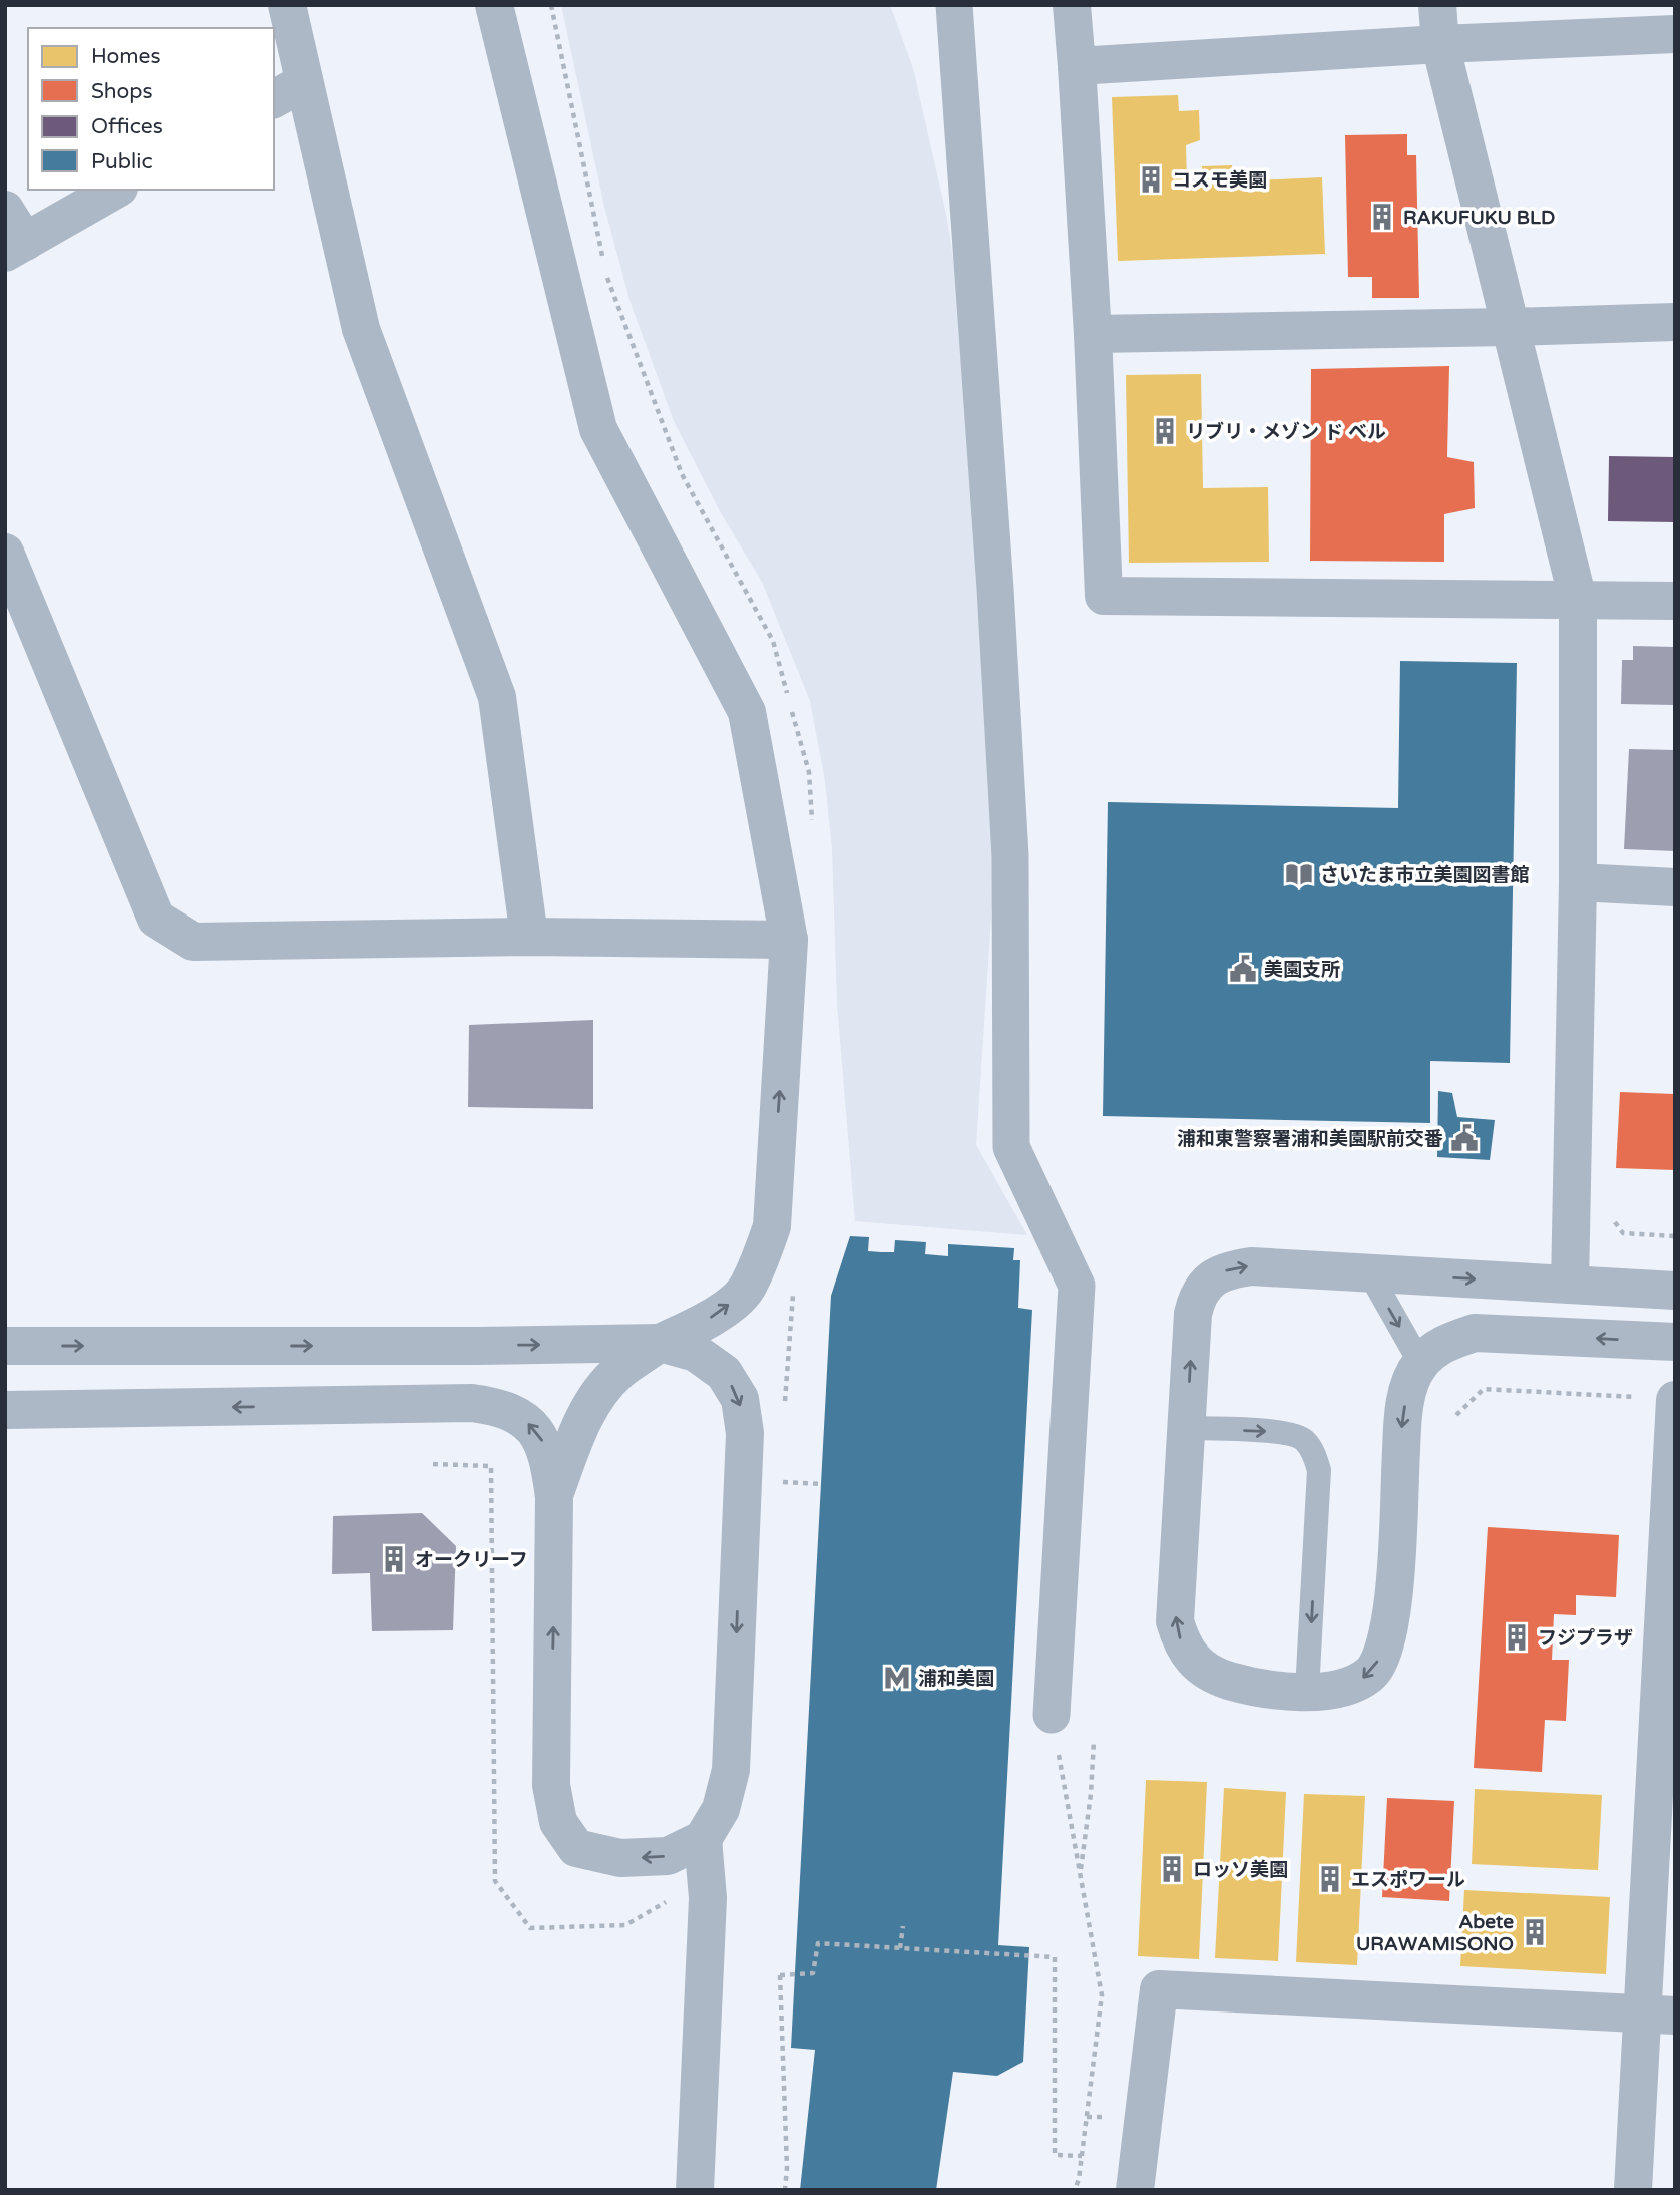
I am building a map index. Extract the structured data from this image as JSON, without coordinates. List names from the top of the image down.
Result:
{
  "places": {
    "building": [
      "コスモ美園",
      "RAKUFUKU BLD",
      "リブリ・メゾン ド ベル",
      "オークリーフ",
      "フジプラザ",
      "ロッソ美園",
      "エスポワール",
      "Abete URAWAMISONO"
    ],
    "library": ["さいたま市立美園図書館"],
    "public building": ["美園支所", "浦和東警察署浦和美園駅前交番"],
    "metro station": ["浦和美園"]
  },
  "legend": [
    "Homes",
    "Shops",
    "Offices",
    "Public"
  ]
}
